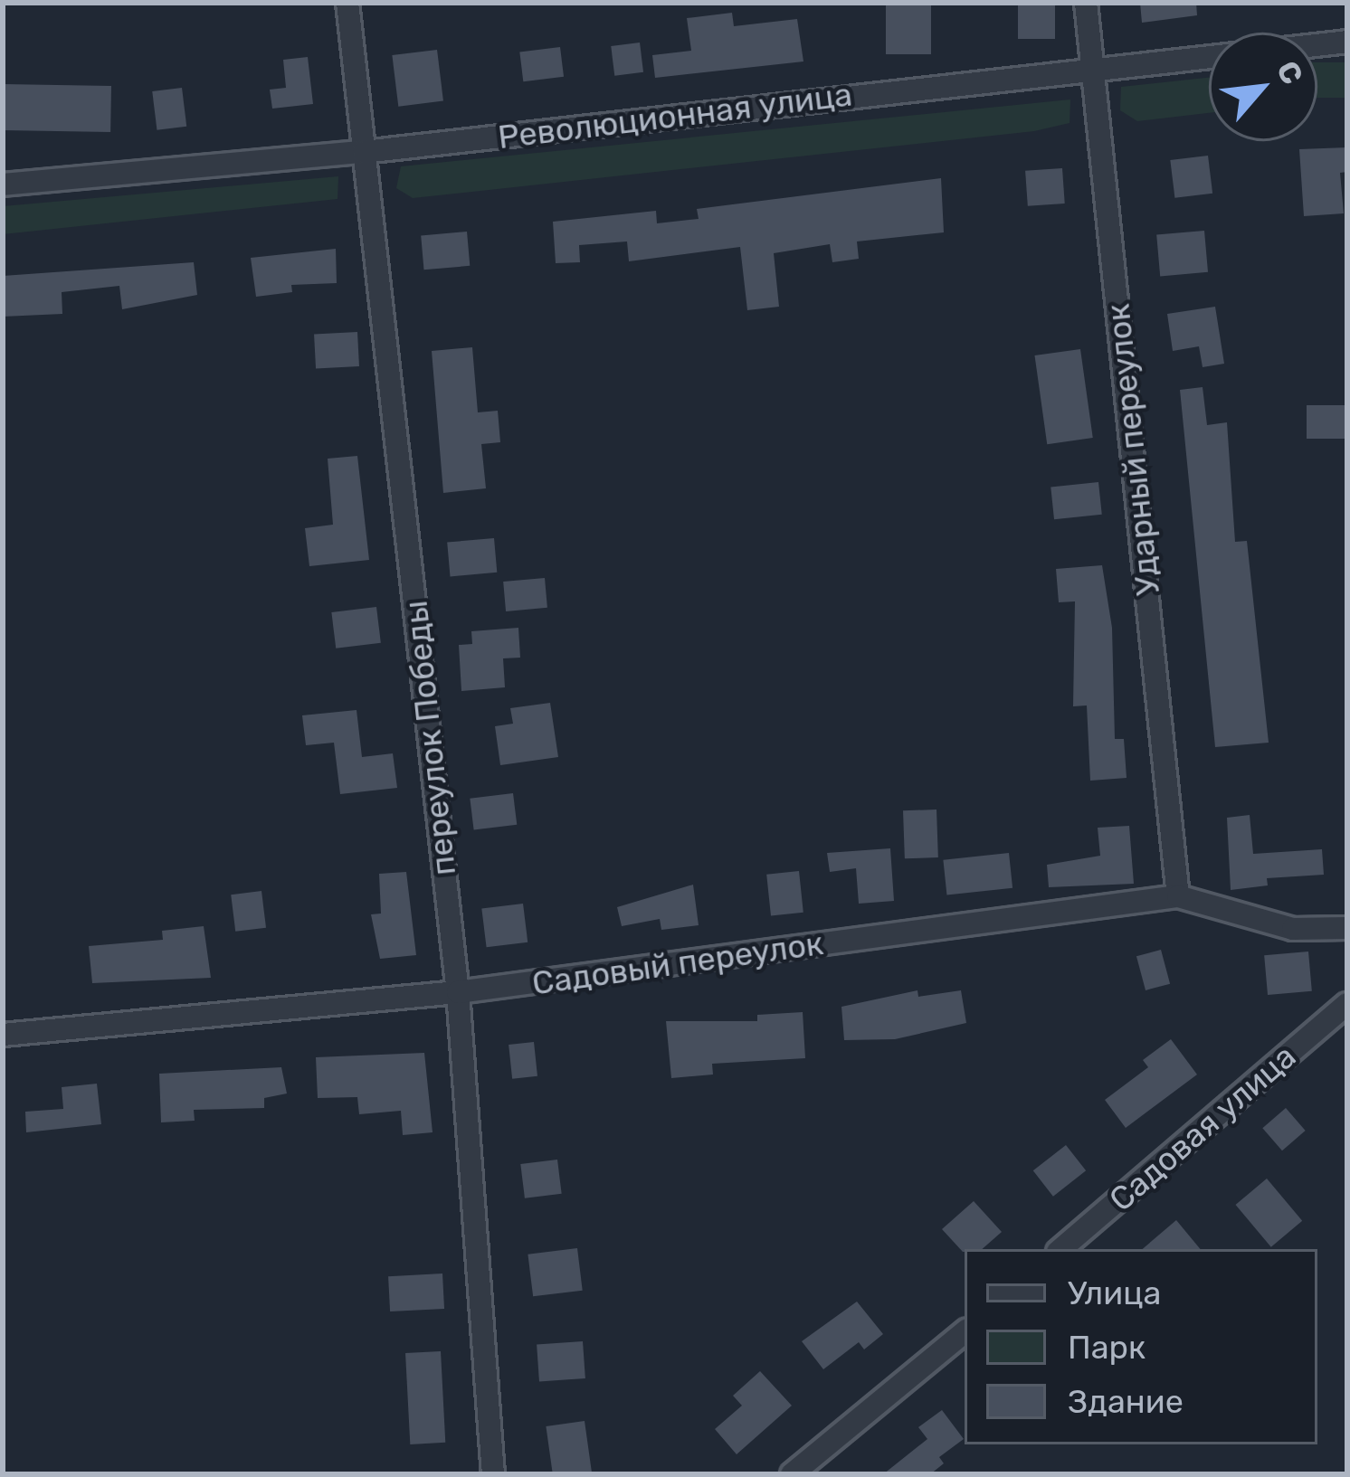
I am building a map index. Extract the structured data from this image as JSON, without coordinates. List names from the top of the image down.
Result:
{
  "streets": {
    "street": [
      "Революционная улица",
      "Ударный переулок",
      "переулок Победы",
      "Садовый переулок",
      "Садовая улица"
    ]
  },
  "crossings": [
    ["Революционная улица", "Ударный переулок"],
    ["Революционная улица", "переулок Победы"],
    ["Ударный переулок", "Садовый переулок"],
    ["переулок Победы", "Садовый переулок"]
  ],
  "legend": ["Улица", "Парк", "Здание"],
  "north": "top right"
}
